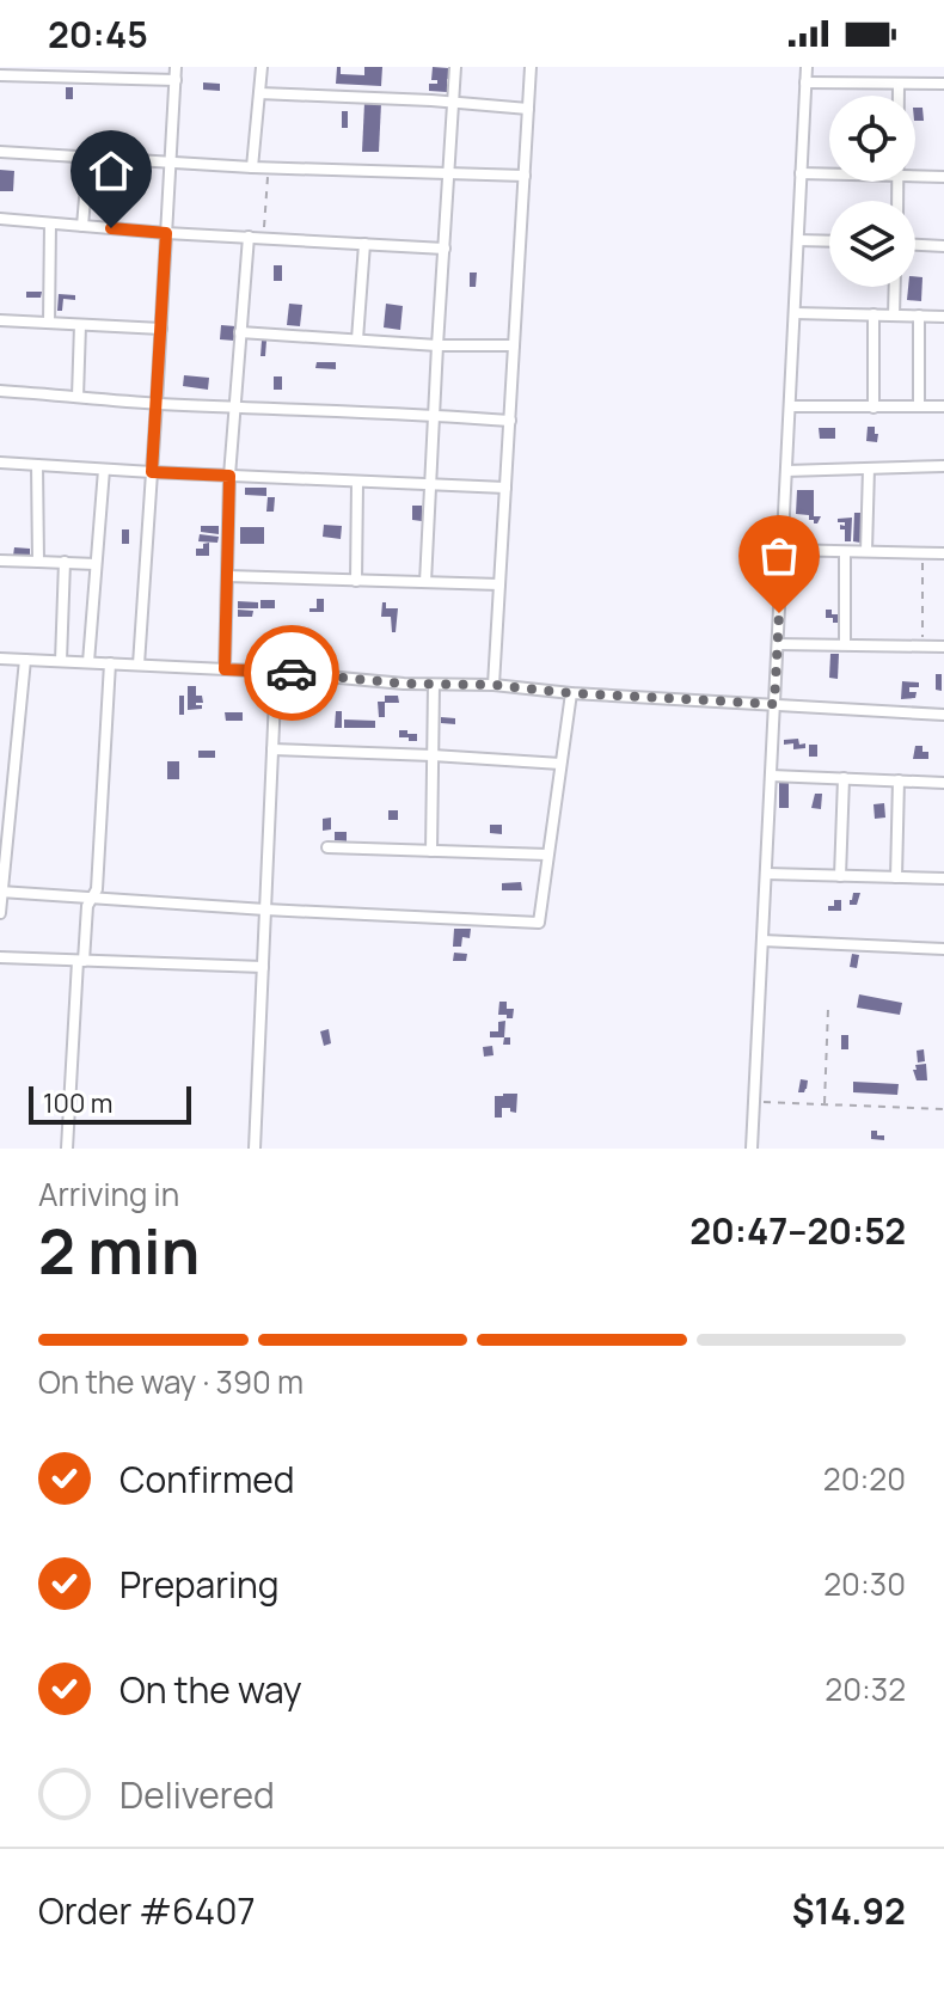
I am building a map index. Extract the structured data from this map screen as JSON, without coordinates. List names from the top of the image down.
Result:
{
  "scale_bar": "100 m",
  "page": {
    "status": "20:45",
    "scale": "100 m",
    "heading": ["2 min", "Arriving in", "20:47–20:52"],
    "panel": ["Order #6407", "$14.92"],
    "bar": "On the way · 390 m",
    "list": [
      ["Confirmed", "20:20"],
      ["Preparing", "20:30"],
      ["On the way", "20:32"],
      "Delivered"
    ]
  }
}
